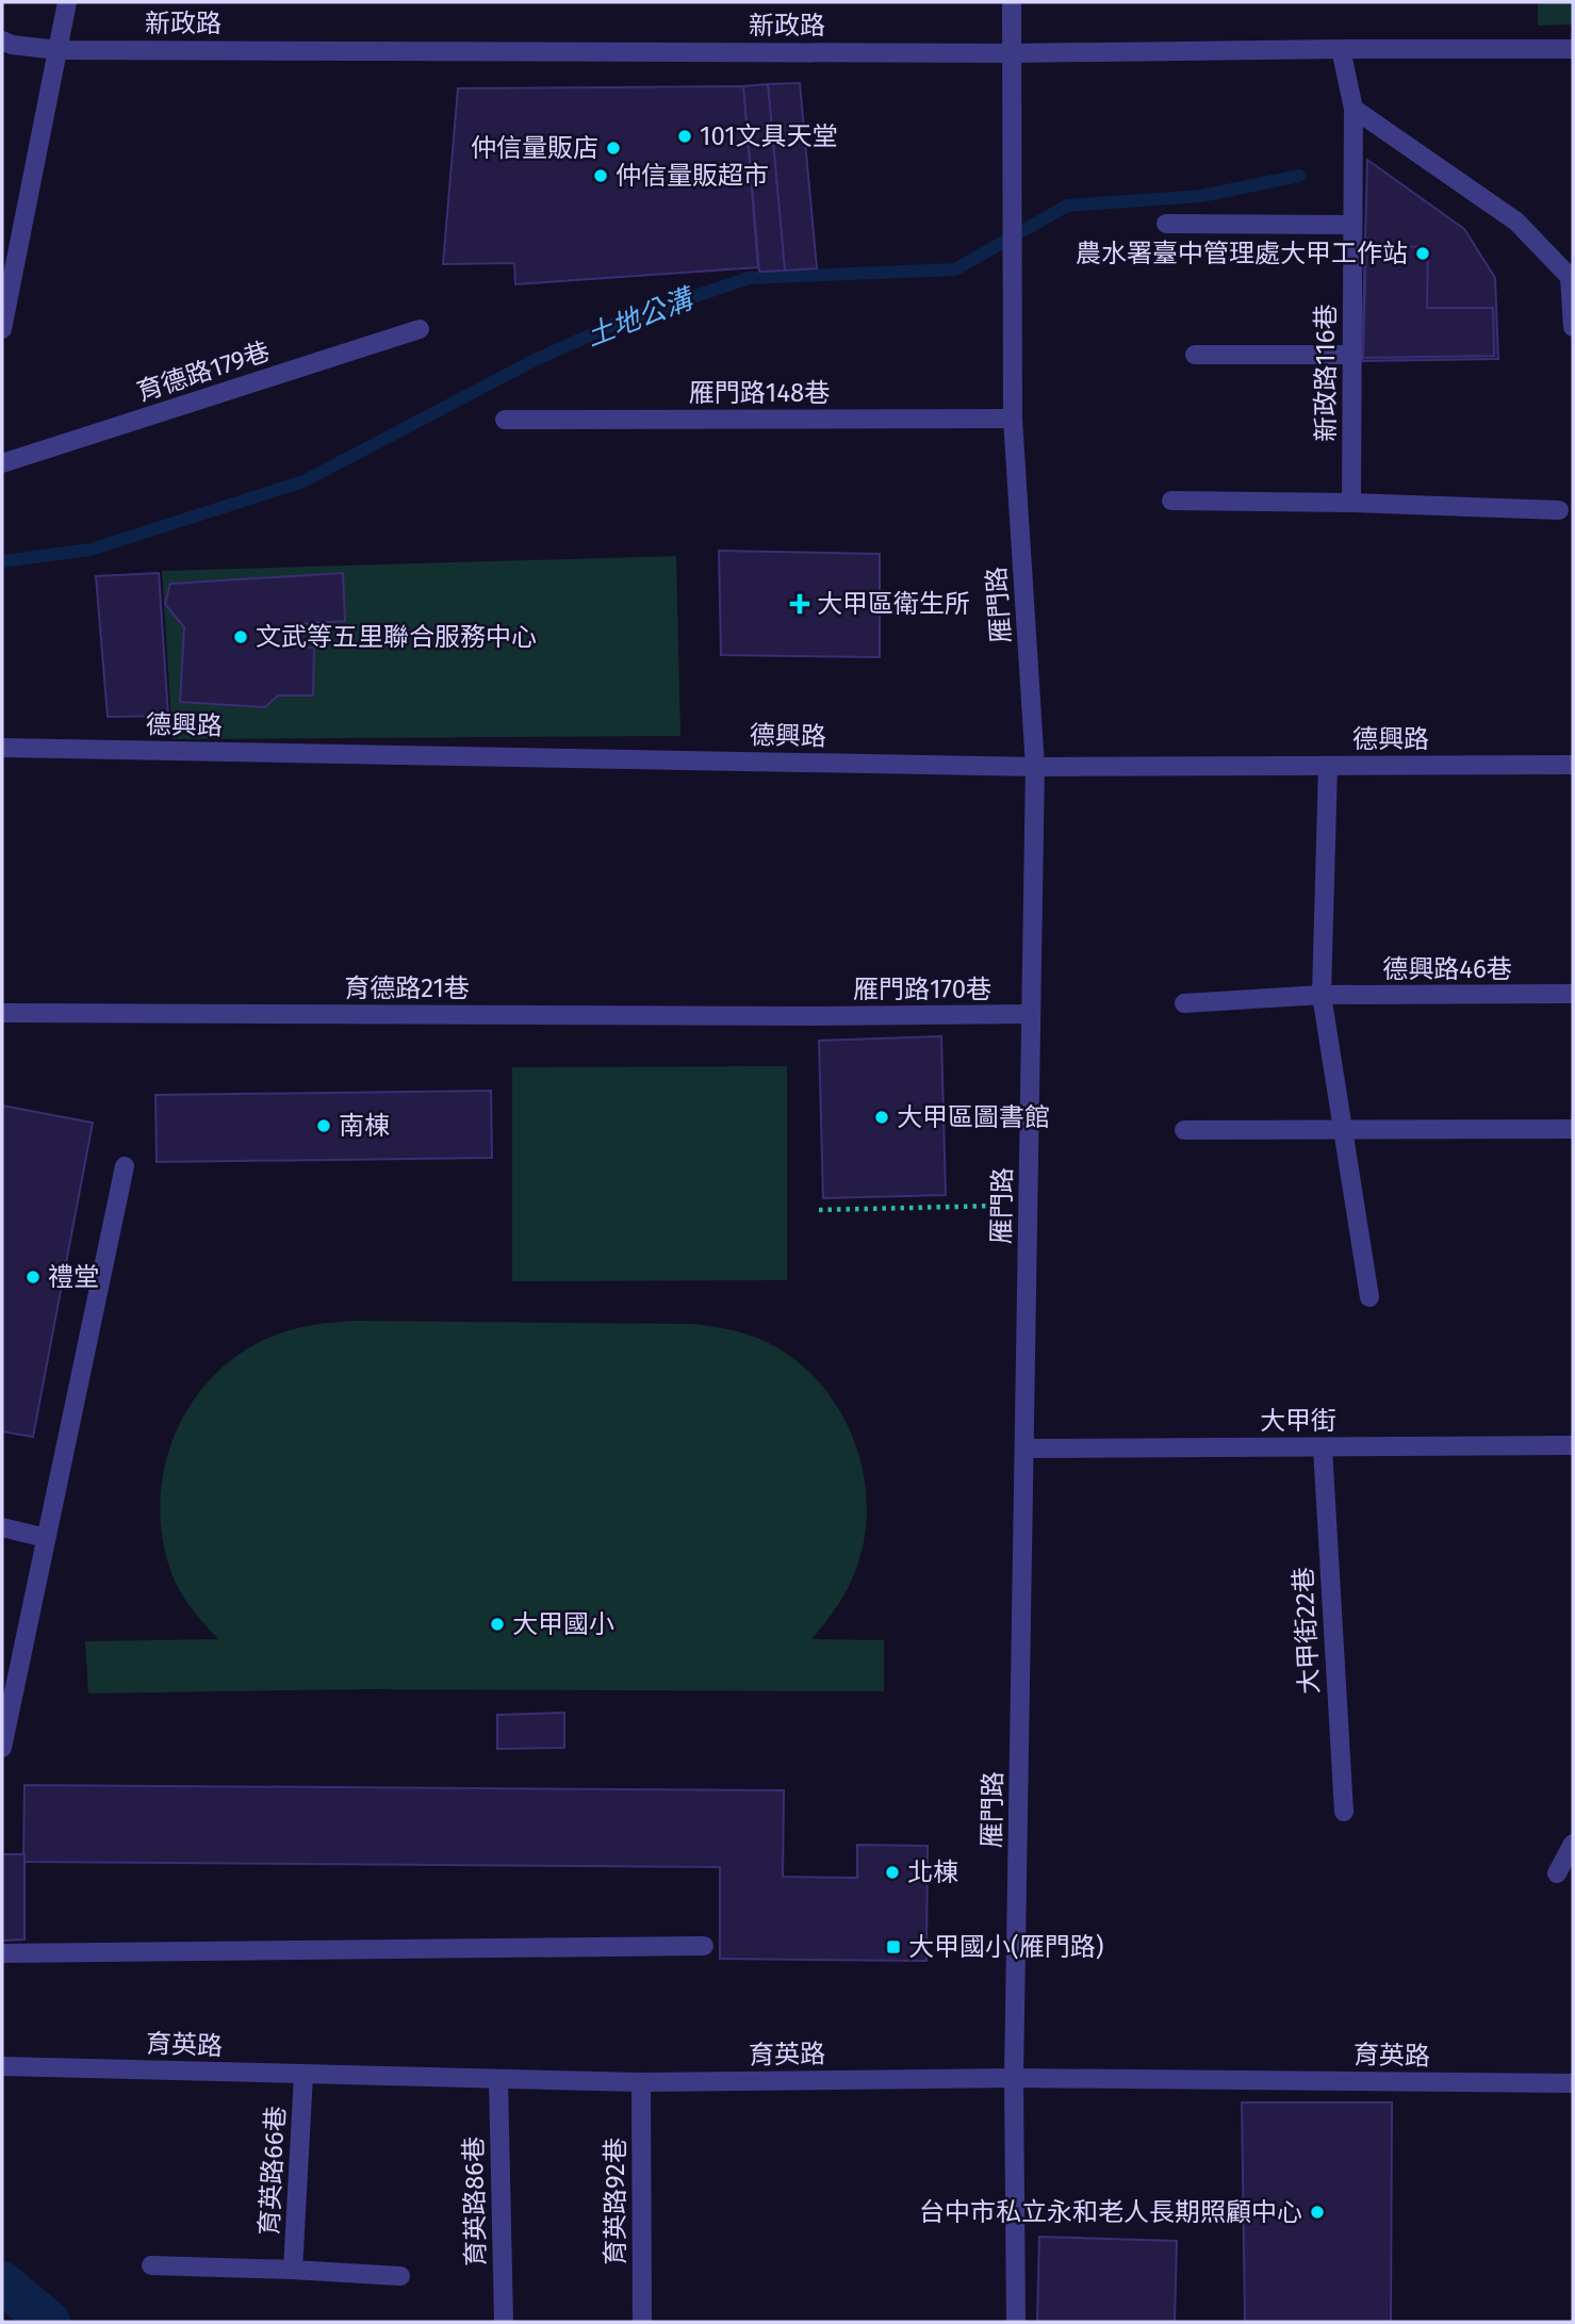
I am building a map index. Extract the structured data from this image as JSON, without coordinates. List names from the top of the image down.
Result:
{
  "streets": {
    "street": [
      "新政路",
      "育德路179巷",
      "新政路116巷",
      "雁門路148巷",
      "雁門路",
      "德興路",
      "德興路46巷",
      "育德路21巷",
      "雁門路170巷",
      "大甲街",
      "大甲街22巷",
      "育英路",
      "育英路66巷",
      "育英路86巷",
      "育英路92巷"
    ]
  },
  "crossings": [
    ["新政路", "新政路116巷"],
    ["新政路", "雁門路"],
    ["雁門路148巷", "雁門路"],
    ["雁門路", "德興路"],
    ["雁門路", "雁門路170巷"],
    ["雁門路", "大甲街"],
    ["雁門路", "育英路"],
    ["育德路21巷", "雁門路170巷"],
    ["大甲街", "大甲街22巷"],
    ["育英路", "育英路66巷"],
    ["育英路", "育英路86巷"],
    ["育英路", "育英路92巷"]
  ],
  "water": ["土地公溝"],
  "places": {
    "other": [
      "101文具天堂",
      "仲信量販店",
      "仲信量販超市",
      "農水署臺中管理處大甲工作站",
      "文武等五里聯合服務中心",
      "大甲區圖書館",
      "南棟",
      "禮堂",
      "大甲國小",
      "北棟",
      "台中市私立永和老人長期照顧中心"
    ],
    "health": ["大甲區衛生所"],
    "transit": ["大甲國小(雁門路)"]
  }
}
